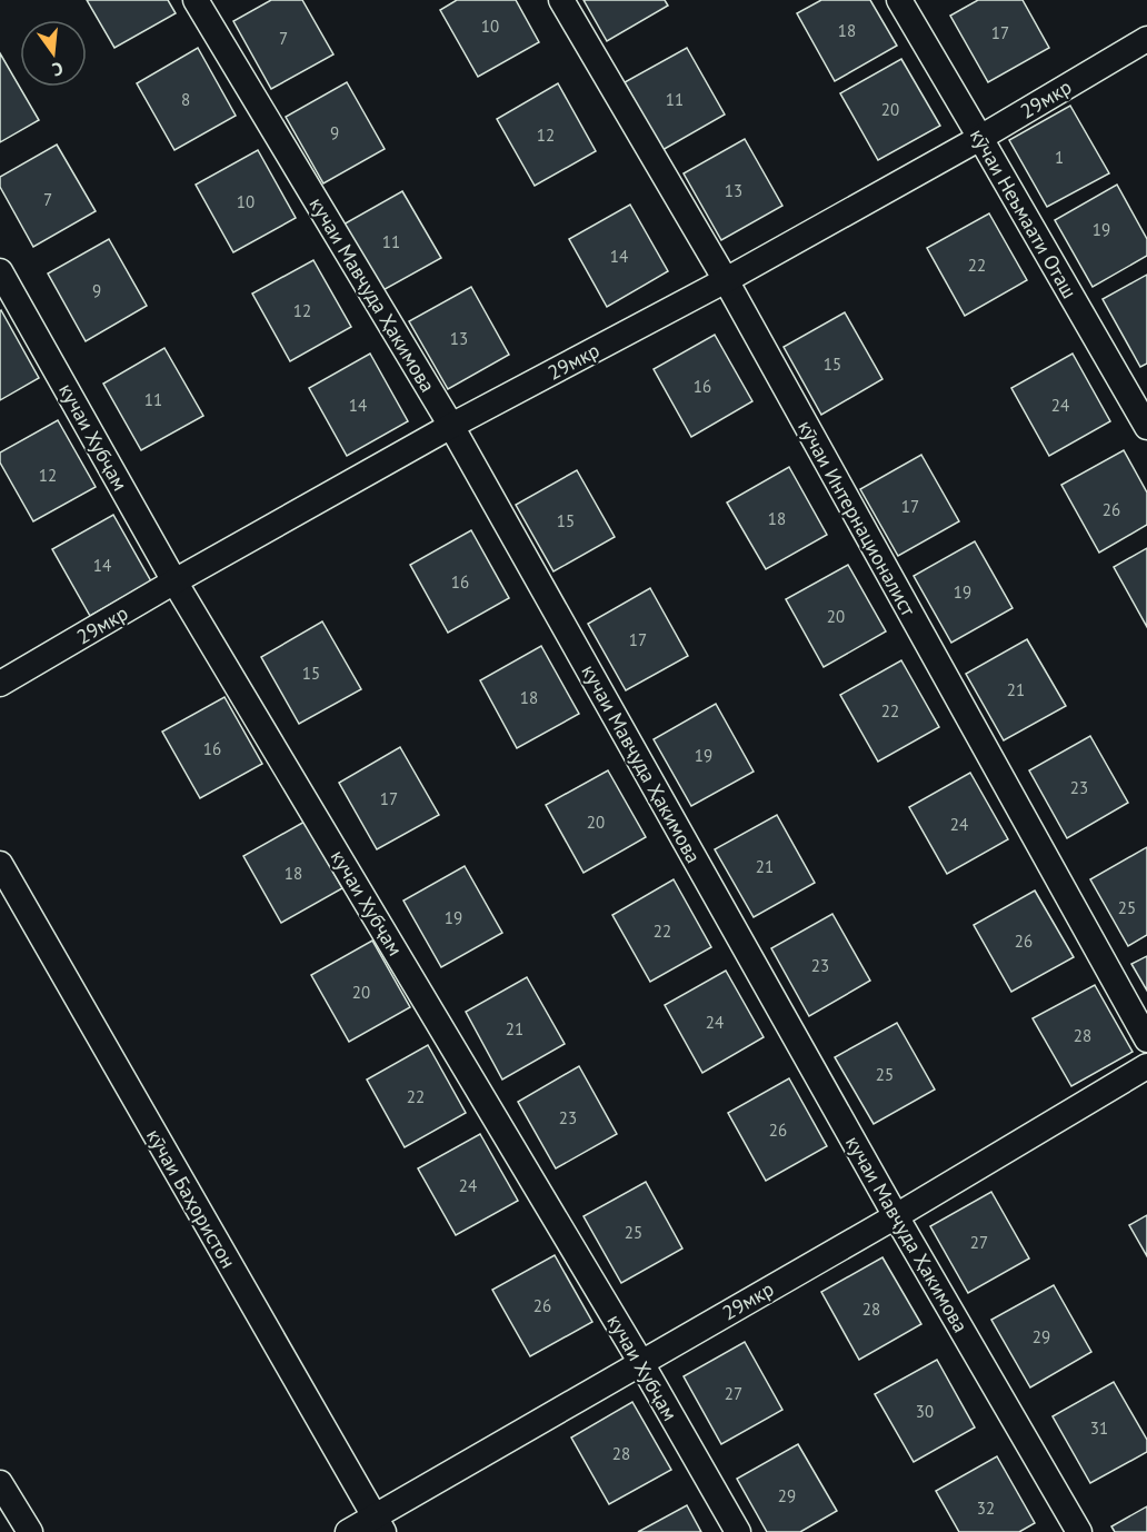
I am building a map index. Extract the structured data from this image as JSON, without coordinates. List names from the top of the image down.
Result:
{
  "streets": {
    "street": [
      "29мкр",
      "кӯчаи Неъмаати Оташ",
      "кучаи Мавҷуда Ҳакимова",
      "кучаи Хубҷам",
      "кӯчаи Интернационалист",
      "кӯчаи Баҳористон"
    ]
  },
  "crossings": [
    ["29мкр", "кӯчаи Неъмаати Оташ"],
    ["29мкр", "кучаи Мавҷуда Ҳакимова"],
    ["29мкр", "кучаи Хубҷам"],
    ["29мкр", "кӯчаи Интернационалист"],
    ["29мкр", "кӯчаи Баҳористон"]
  ],
  "house_numbers": [
    "10",
    "18",
    "17",
    "7",
    "8",
    "11",
    "20",
    "9",
    "12",
    "1",
    "13",
    "7",
    "10",
    "19",
    "11",
    "14",
    "22",
    "9",
    "12",
    "13",
    "15",
    "16",
    "11",
    "14",
    "24",
    "12",
    "17",
    "26",
    "18",
    "15",
    "14",
    "16",
    "19",
    "20",
    "17",
    "15",
    "21",
    "18",
    "22",
    "16",
    "19",
    "23",
    "17",
    "20",
    "24",
    "21",
    "18",
    "25",
    "19",
    "22",
    "26",
    "23",
    "20",
    "24",
    "21",
    "28",
    "25",
    "22",
    "23",
    "26",
    "24",
    "25",
    "27",
    "26",
    "28",
    "29",
    "27",
    "30",
    "31",
    "28",
    "29",
    "32"
  ],
  "north": "bottom"
}
